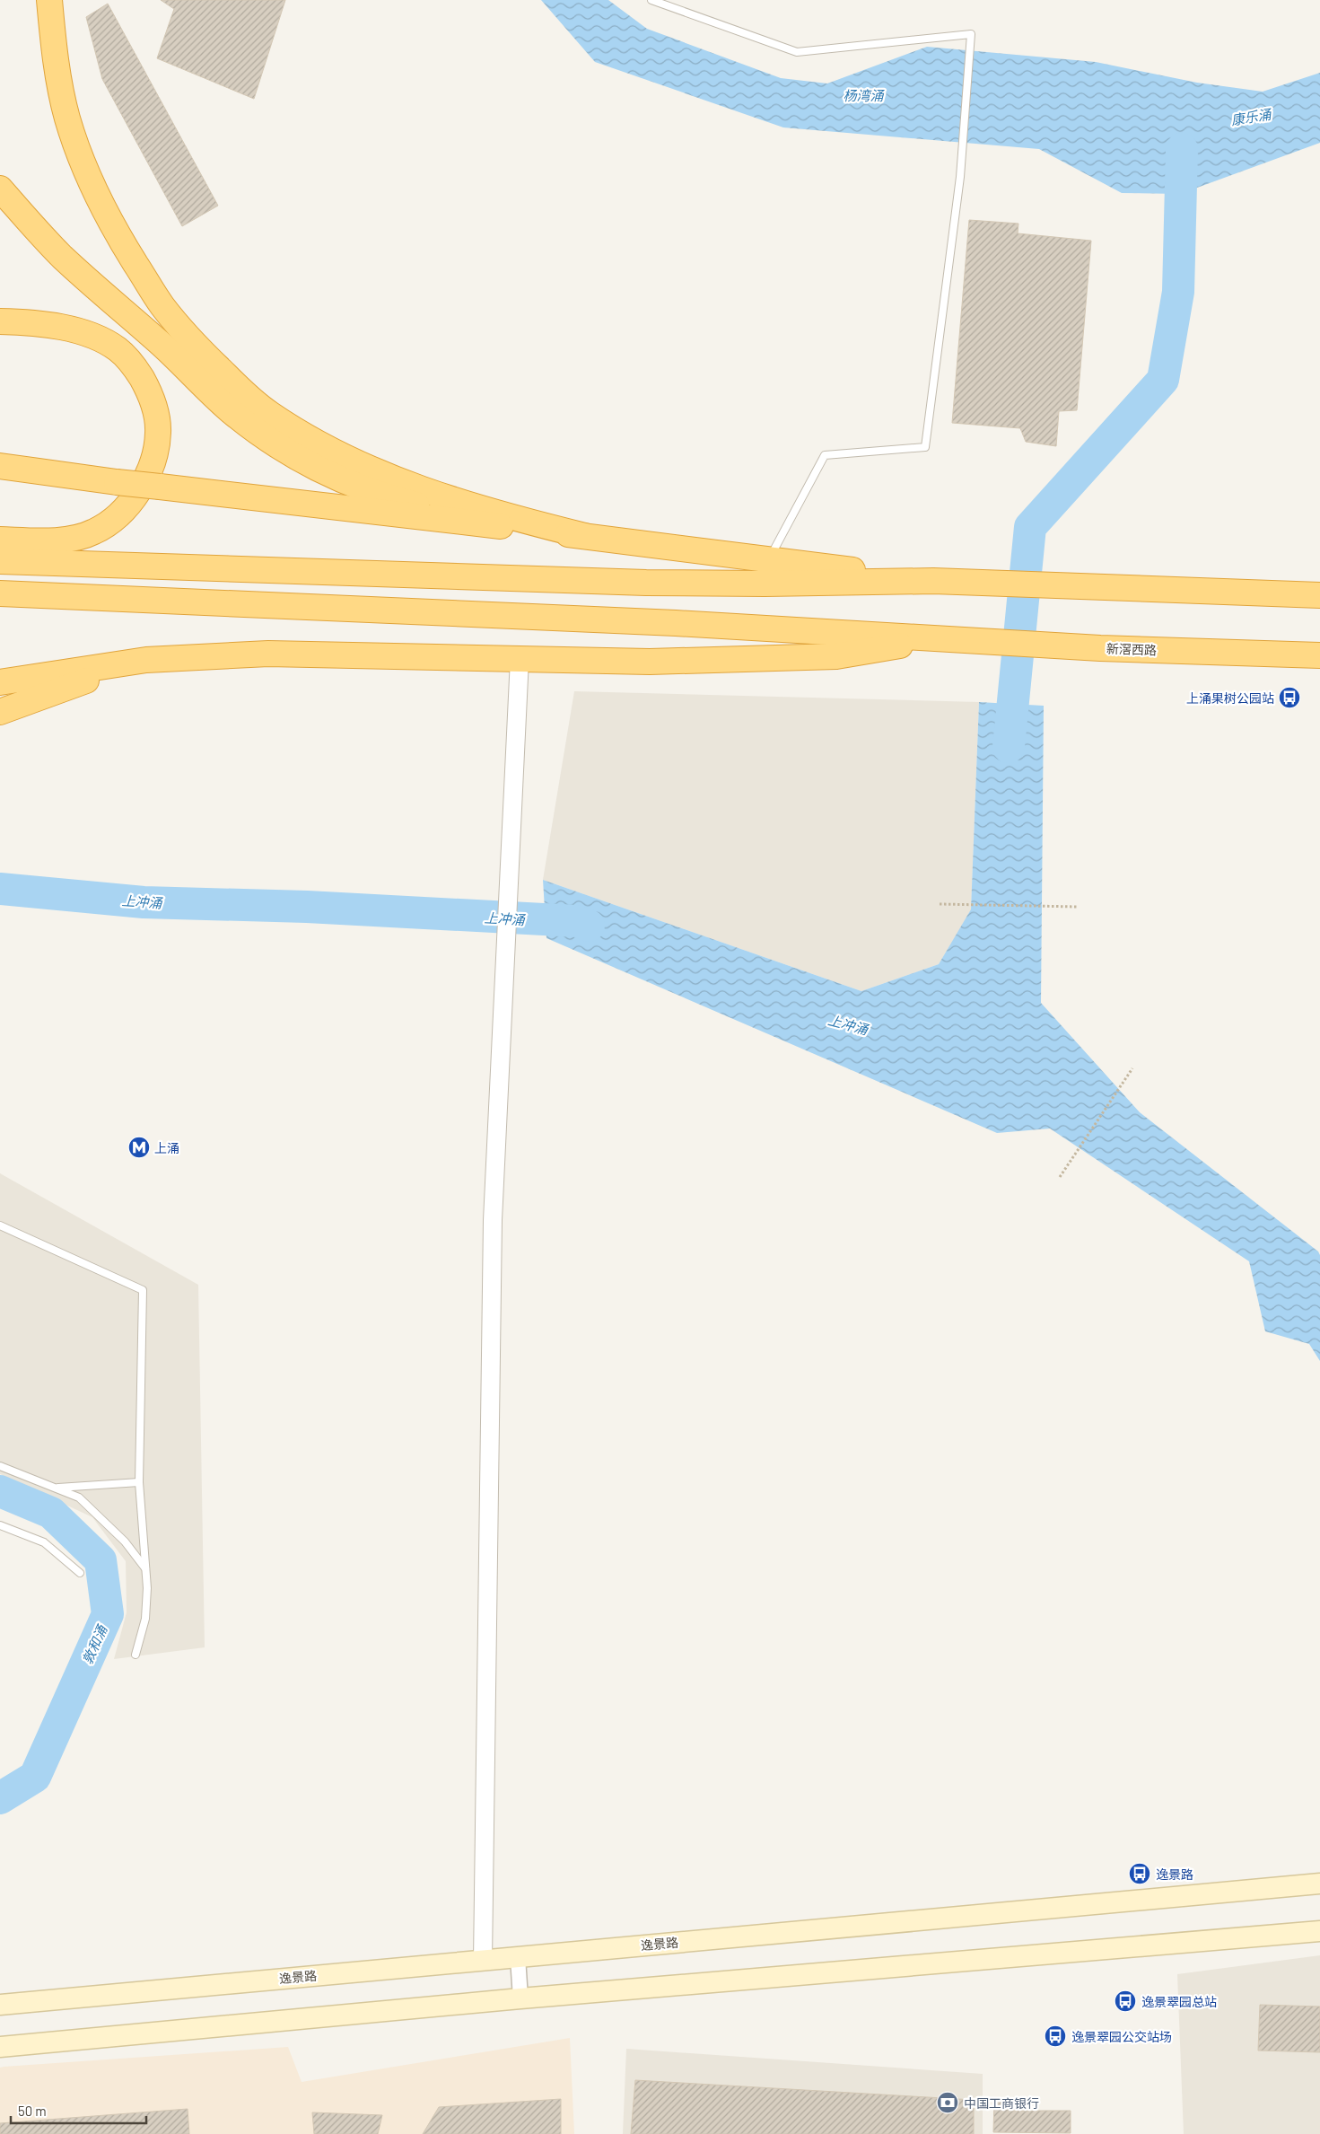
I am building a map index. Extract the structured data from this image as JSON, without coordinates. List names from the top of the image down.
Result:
{
  "streets": {
    "highway": ["新滘西路"],
    "main road": ["逸景路"]
  },
  "water": [
    "杨湾涌",
    "康乐涌",
    "上冲涌",
    "敦和涌"
  ],
  "places": {
    "bus stop": [
      "上涌果树公园站",
      "逸景路",
      "逸景翠园总站",
      "逸景翠园公交站场"
    ],
    "metro station": ["上涌"],
    "bank": ["中国工商银行"]
  },
  "scale_bar": "50 m"
}
